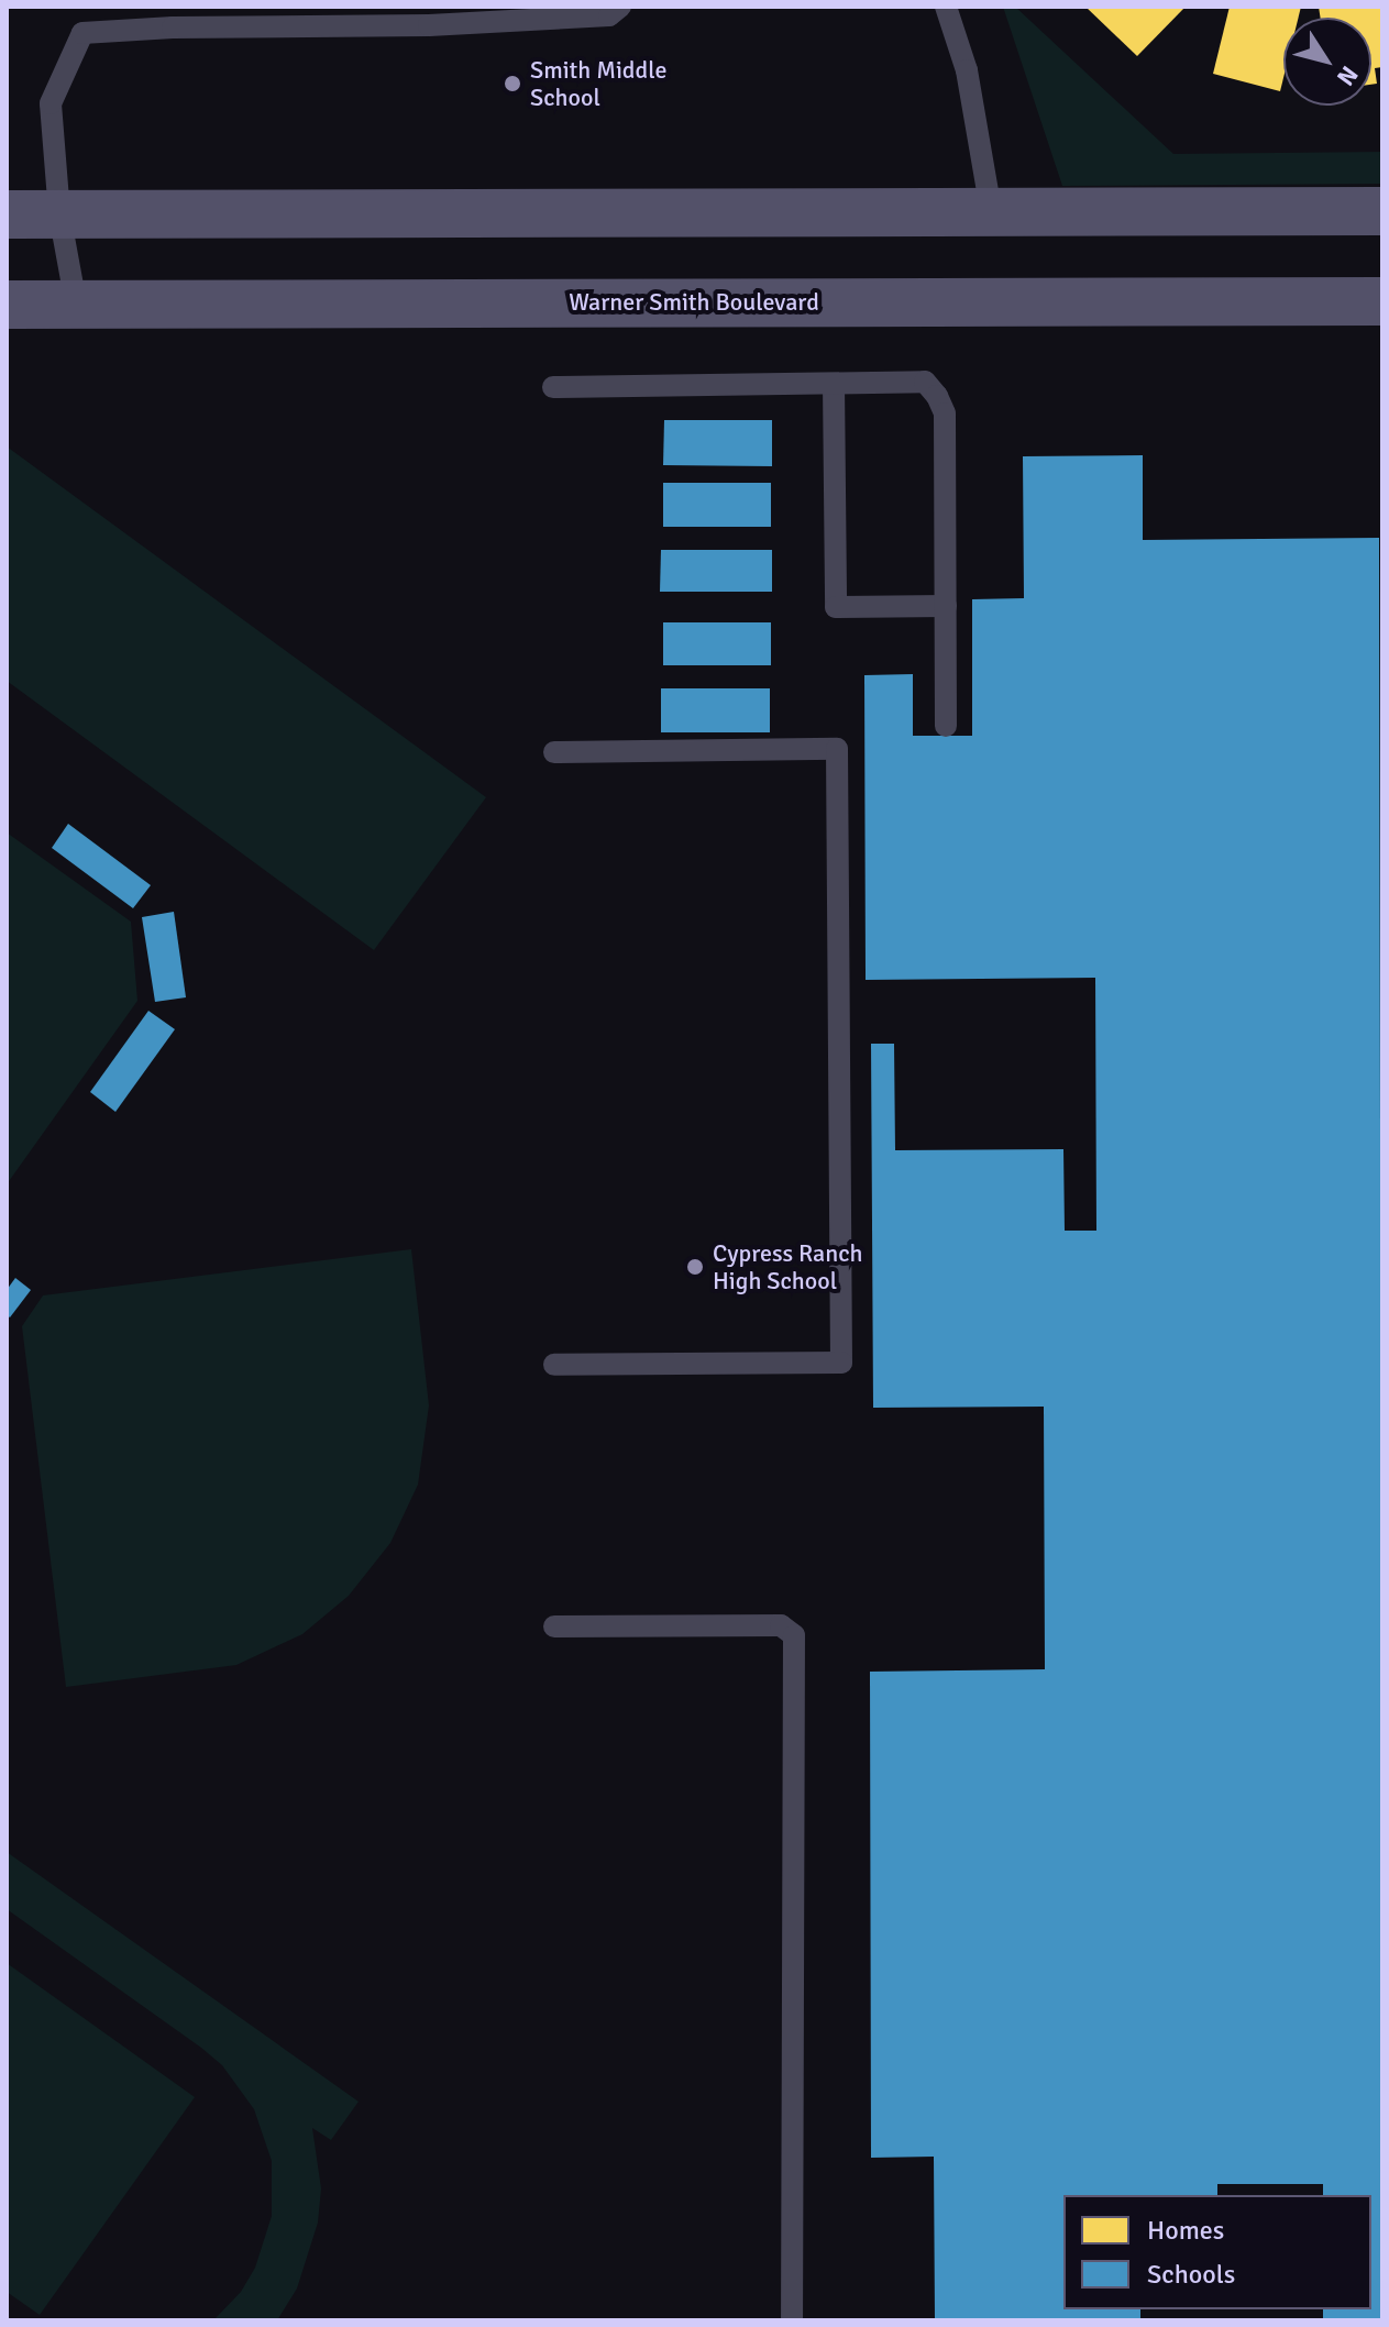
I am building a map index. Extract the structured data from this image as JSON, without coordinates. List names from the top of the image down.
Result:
{
  "streets": {
    "street": ["Warner Smith Boulevard"]
  },
  "places": ["Smith Middle School", "Cypress Ranch High School"],
  "legend": ["Homes", "Schools"],
  "north": "bottom right"
}
